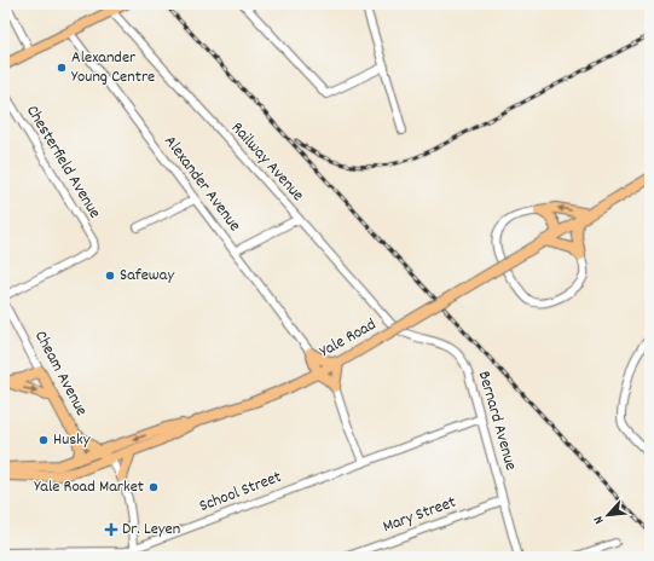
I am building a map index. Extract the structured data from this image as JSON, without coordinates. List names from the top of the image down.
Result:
{
  "streets": {
    "main road": ["Yale Road", "Cheam Avenue"],
    "street": [
      "Chesterfield Avenue",
      "Railway Avenue",
      "Alexander Avenue",
      "Bernard Avenue",
      "School Street",
      "Mary Street"
    ]
  },
  "crossings": [
    ["Railway Avenue", "Bernard Avenue"],
    ["Yale Road", "Cheam Avenue"],
    ["Bernard Avenue", "School Street"],
    ["Bernard Avenue", "Mary Street"]
  ],
  "places": {
    "other": [
      "Alexander Young Centre",
      "Safeway",
      "Husky",
      "Yale Road Market"
    ],
    "health": ["Dr. Leyen"]
  },
  "north": "bottom left"
}
